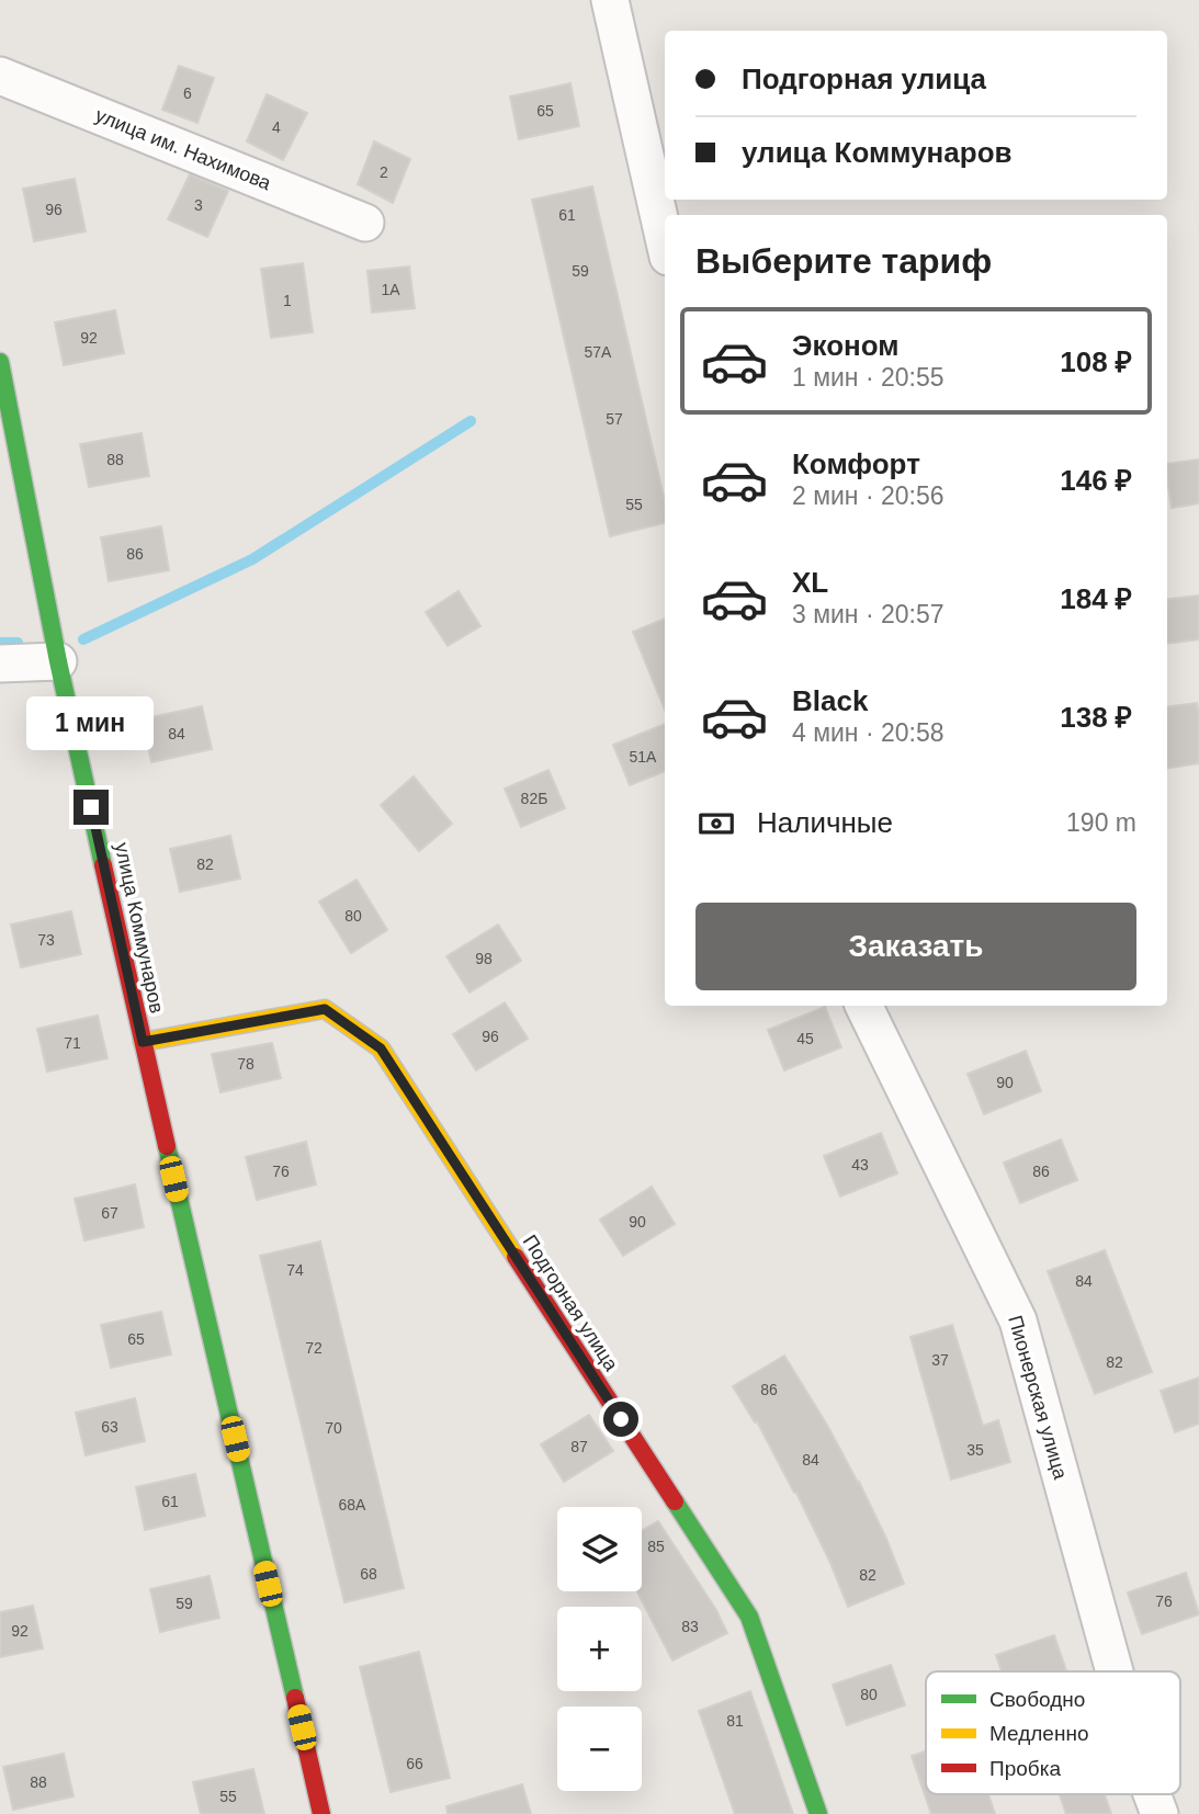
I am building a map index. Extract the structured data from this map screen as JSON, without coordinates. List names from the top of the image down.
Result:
{
  "streets": {
    "street": [
      "улица им. Нахимова",
      "улица Коммунаров",
      "Подгорная улица",
      "Пионерская улица"
    ]
  },
  "crossings": [
    ["улица Коммунаров", "Подгорная улица"]
  ],
  "house_numbers": [
    "6",
    "65",
    "4",
    "2",
    "3",
    "96",
    "61",
    "59",
    "1А",
    "1",
    "92",
    "57А",
    "57",
    "88",
    "55",
    "86",
    "84",
    "51А",
    "82Б",
    "82",
    "80",
    "73",
    "98",
    "96",
    "45",
    "71",
    "78",
    "90",
    "43",
    "76",
    "86",
    "67",
    "90",
    "74",
    "84",
    "65",
    "72",
    "37",
    "82",
    "86",
    "63",
    "70",
    "87",
    "35",
    "84",
    "61",
    "68А",
    "85",
    "68",
    "82",
    "76",
    "59",
    "83",
    "92",
    "80",
    "81",
    "66",
    "88",
    "55"
  ],
  "legend": ["Свободно", "Медленно", "Пробка"],
  "page": {
    "banner": ["Подгорная улица", "улица Коммунаров"],
    "heading": "Выберите тариф",
    "list": [
      {
        "name": "Эконом",
        "note": "1 мин · 20:55",
        "value": "108 ₽"
      },
      {
        "name": "Комфорт",
        "note": "2 мин · 20:56",
        "value": "146 ₽"
      },
      {
        "name": "XL",
        "note": "3 мин · 20:57",
        "value": "184 ₽"
      },
      {
        "name": "Black",
        "note": "4 мин · 20:58",
        "value": "138 ₽"
      }
    ],
    "bubble": "1 мин",
    "pay": ["Наличные", "190 m"],
    "buttons": "Заказать",
    "map_buttons": ["+", "−"]
  }
}
